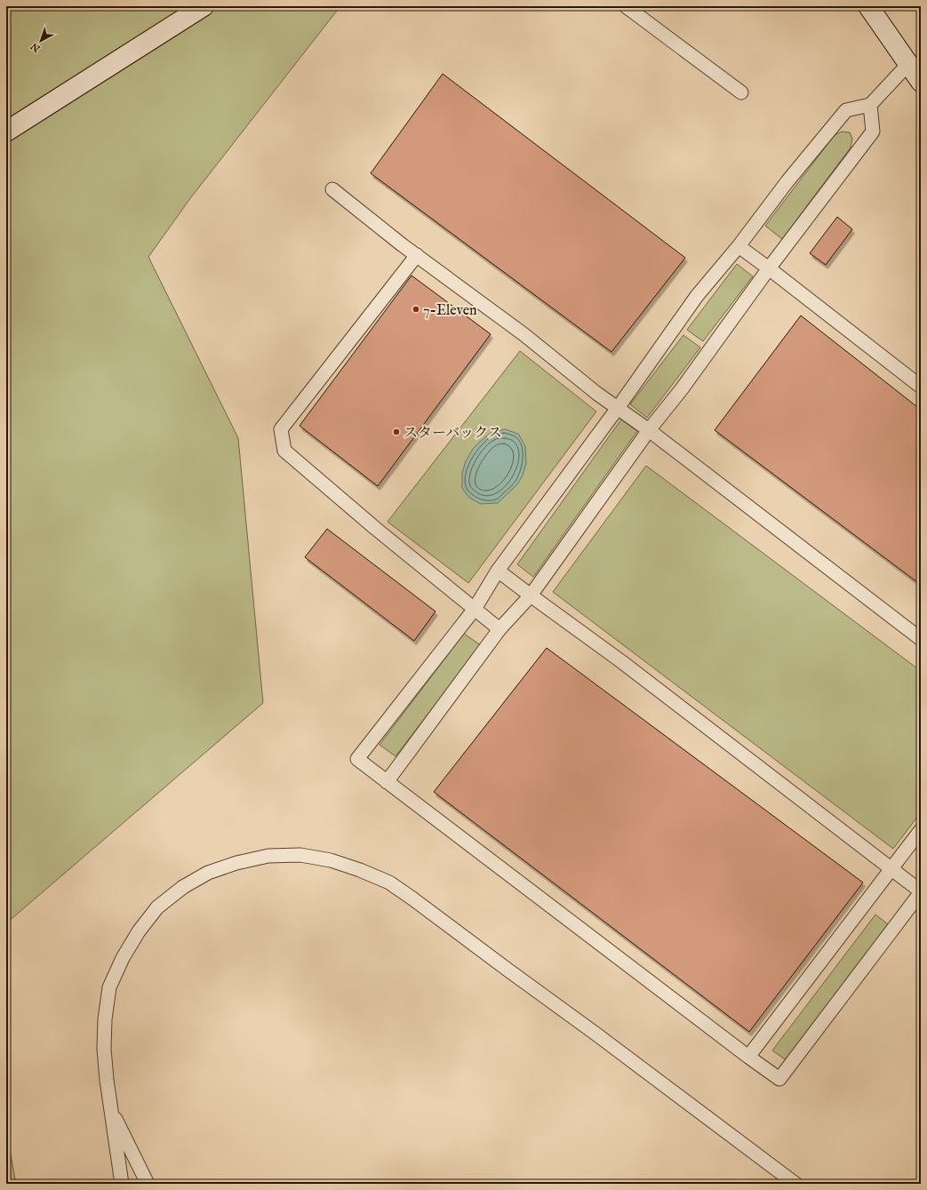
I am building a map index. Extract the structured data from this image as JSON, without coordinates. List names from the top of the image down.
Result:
{
  "places": ["7-Eleven", "スターバックス"],
  "north": "bottom left"
}
